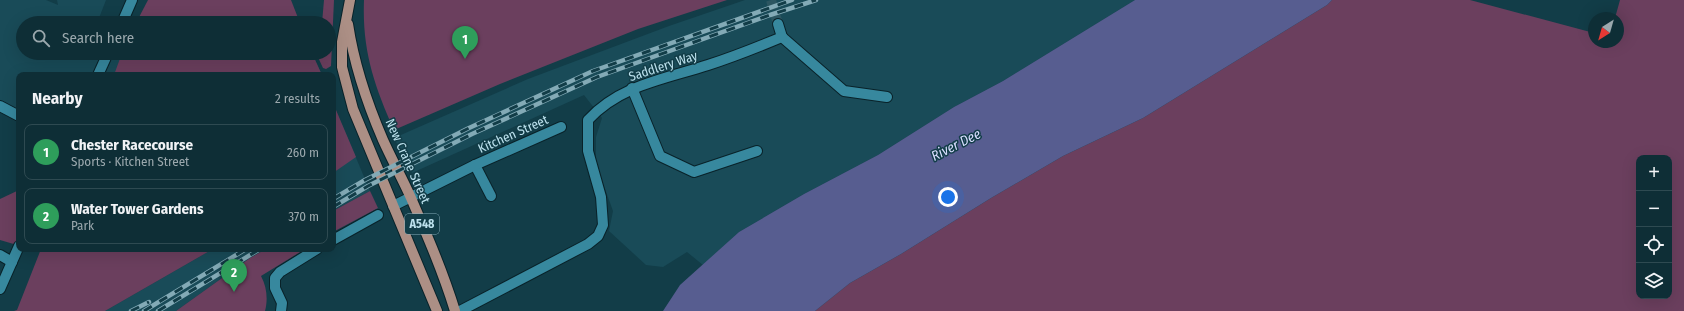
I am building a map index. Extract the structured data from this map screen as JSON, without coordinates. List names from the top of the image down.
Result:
{
  "streets": {
    "main road": ["New Crane Street", "A548"],
    "street": ["Saddlery Way", "Kitchen Street"]
  },
  "crossings": [
    ["Kitchen Street", "New Crane Street"]
  ],
  "water": ["River Dee"],
  "north": "bottom left",
  "page": {
    "search": "Search here",
    "pins": ["1", "2"],
    "heading": ["Nearby", "2 results"],
    "list": [
      {
        "mark": "1",
        "name": "Chester Racecourse",
        "note": "Sports · Kitchen Street",
        "value": "260 m"
      },
      {
        "mark": "2",
        "name": "Water Tower Gardens",
        "note": "Park",
        "value": "370 m"
      }
    ],
    "map_buttons": ["+", "−"]
  }
}
